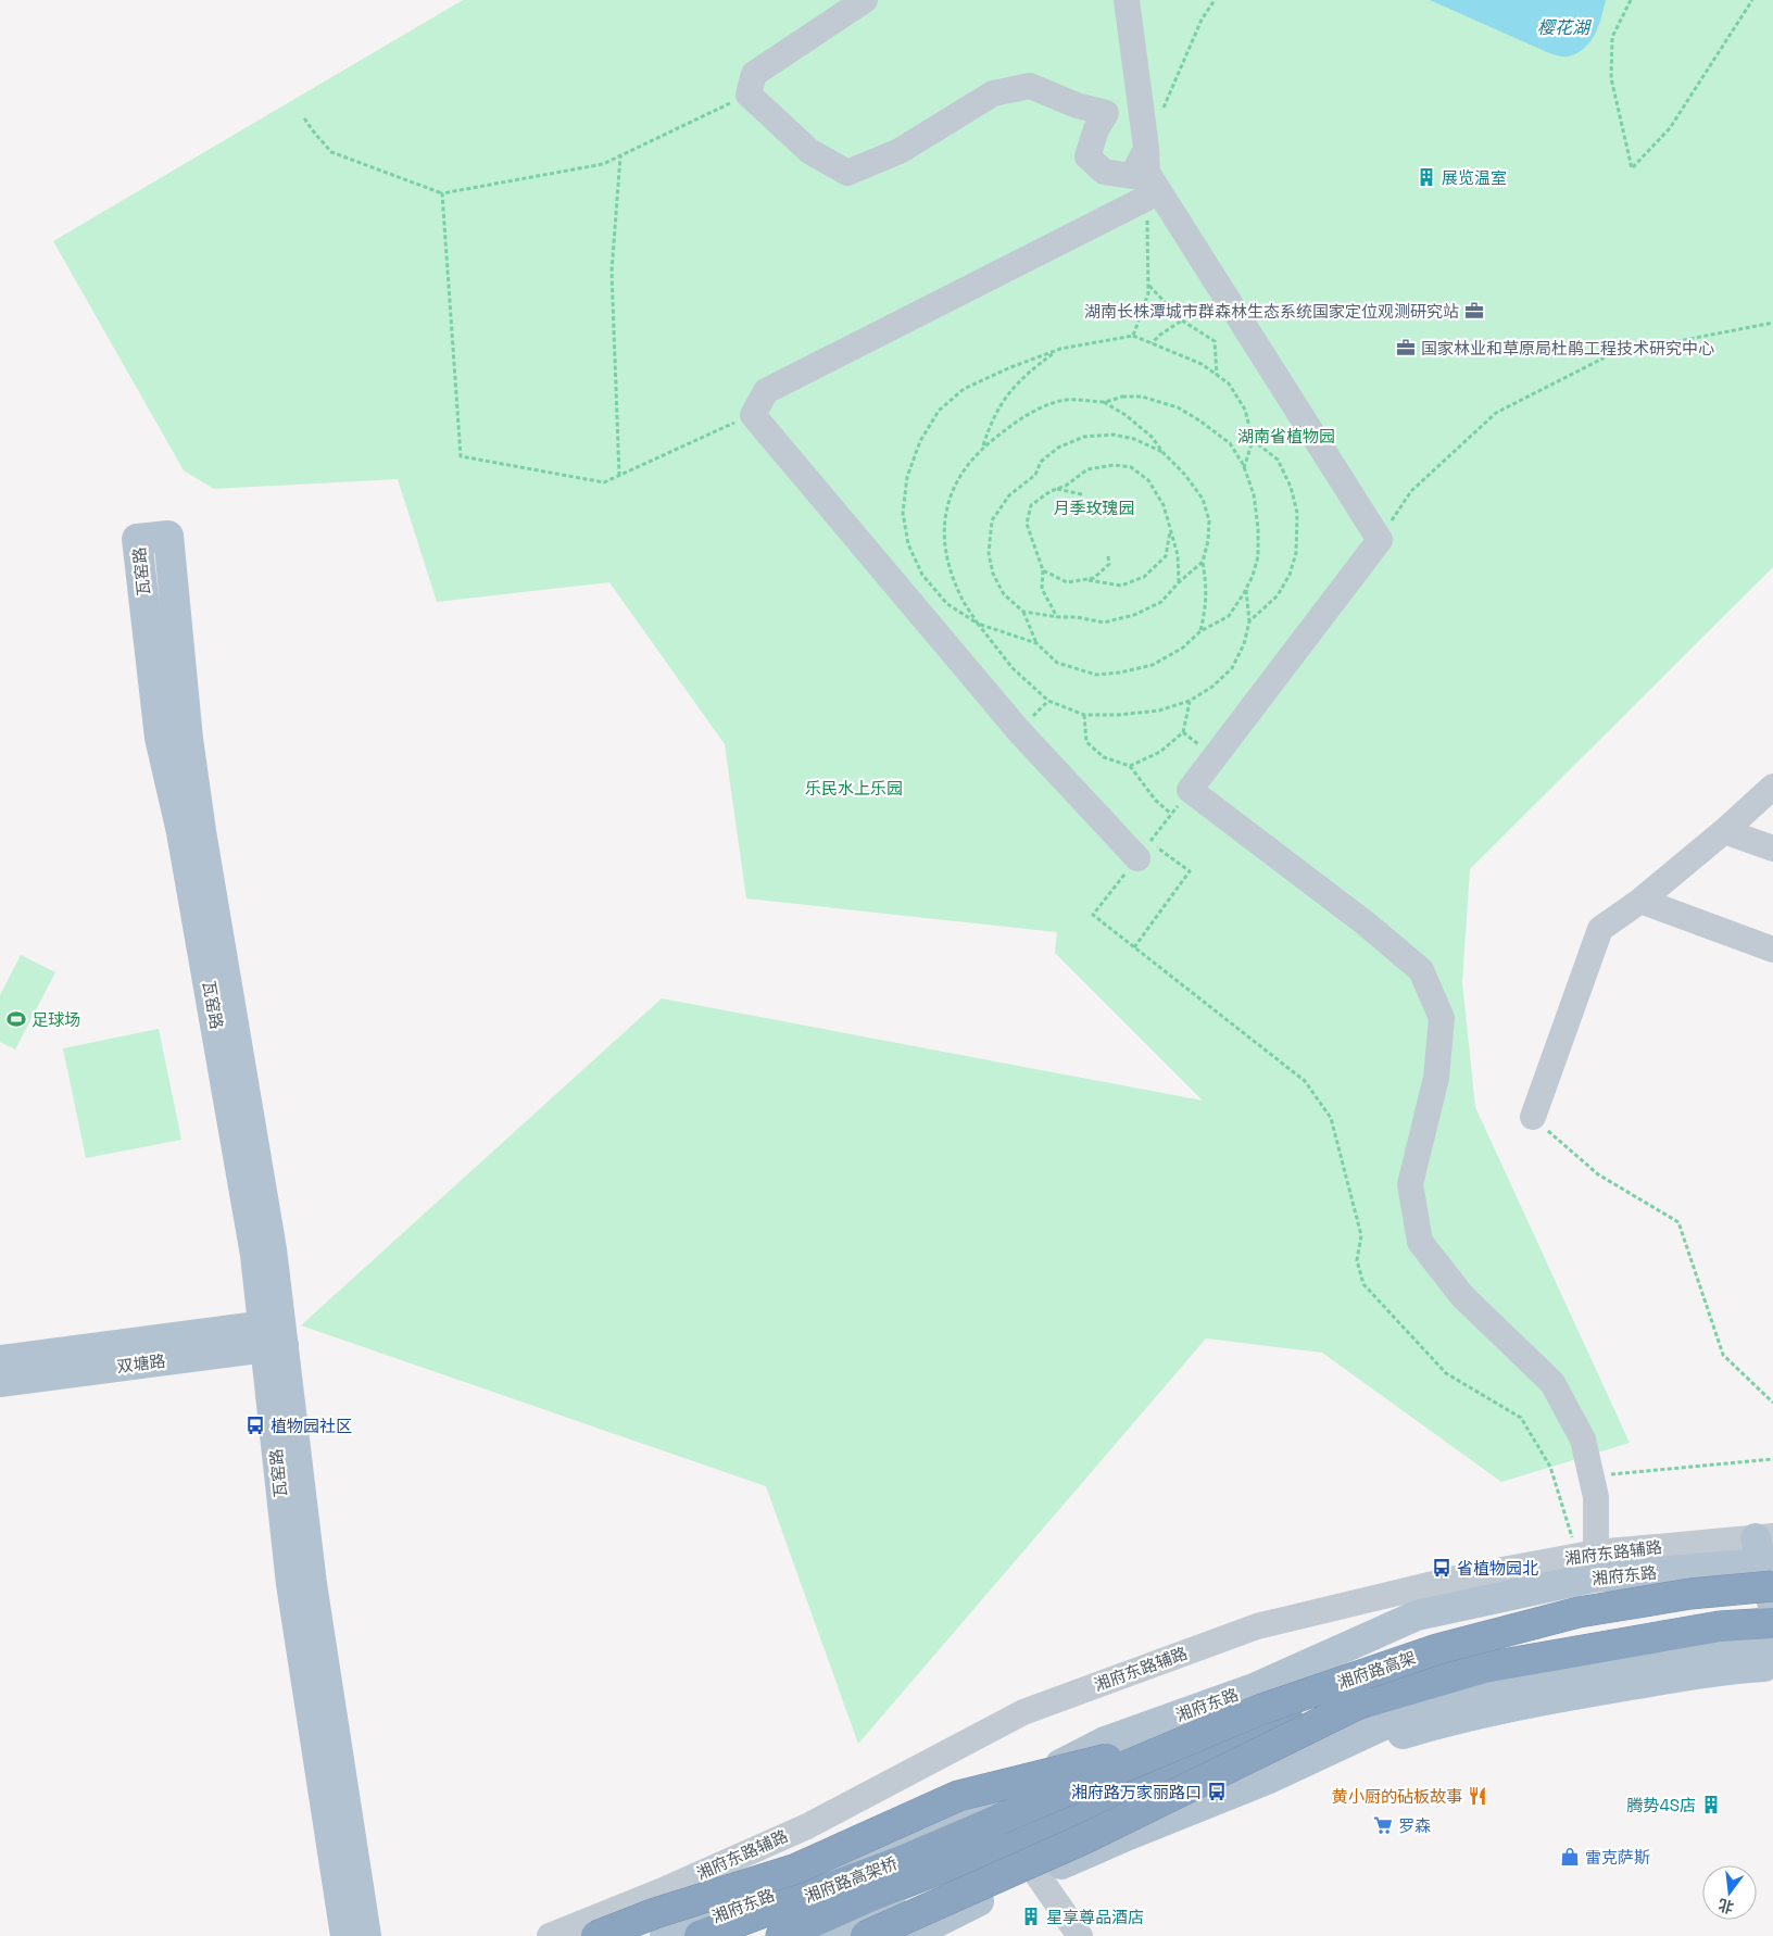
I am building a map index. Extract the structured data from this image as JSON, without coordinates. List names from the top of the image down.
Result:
{
  "streets": {
    "highway": ["湘府路高架", "湘府路高架桥"],
    "main road": ["瓦窑路", "双塘路", "湘府东路"],
    "street": ["湘府东路辅路"]
  },
  "crossings": [
    ["瓦窑路", "双塘路"],
    ["湘府东路辅路", "湘府东路"],
    ["湘府东路辅路", "湘府路高架"],
    ["湘府东路", "湘府路高架"],
    ["湘府路高架", "湘府路高架桥"]
  ],
  "water": ["樱花湖"],
  "parks": ["湖南省植物园", "月季玫瑰园", "乐民水上乐园"],
  "places": {
    "building": ["展览温室", "腾势4S店", "星享尊品酒店"],
    "office": ["湖南长株潭城市群森林生态系统国家定位观测研究站", "国家林业和草原局杜鹃工程技术研究中心"],
    "sports": ["足球场"],
    "bus stop": ["植物园社区", "省植物园北", "湘府路万家丽路口"],
    "restaurant": ["黄小厨的砧板故事"],
    "supermarket": ["罗森"],
    "shop": ["雷克萨斯"]
  },
  "north": "bottom"
}
